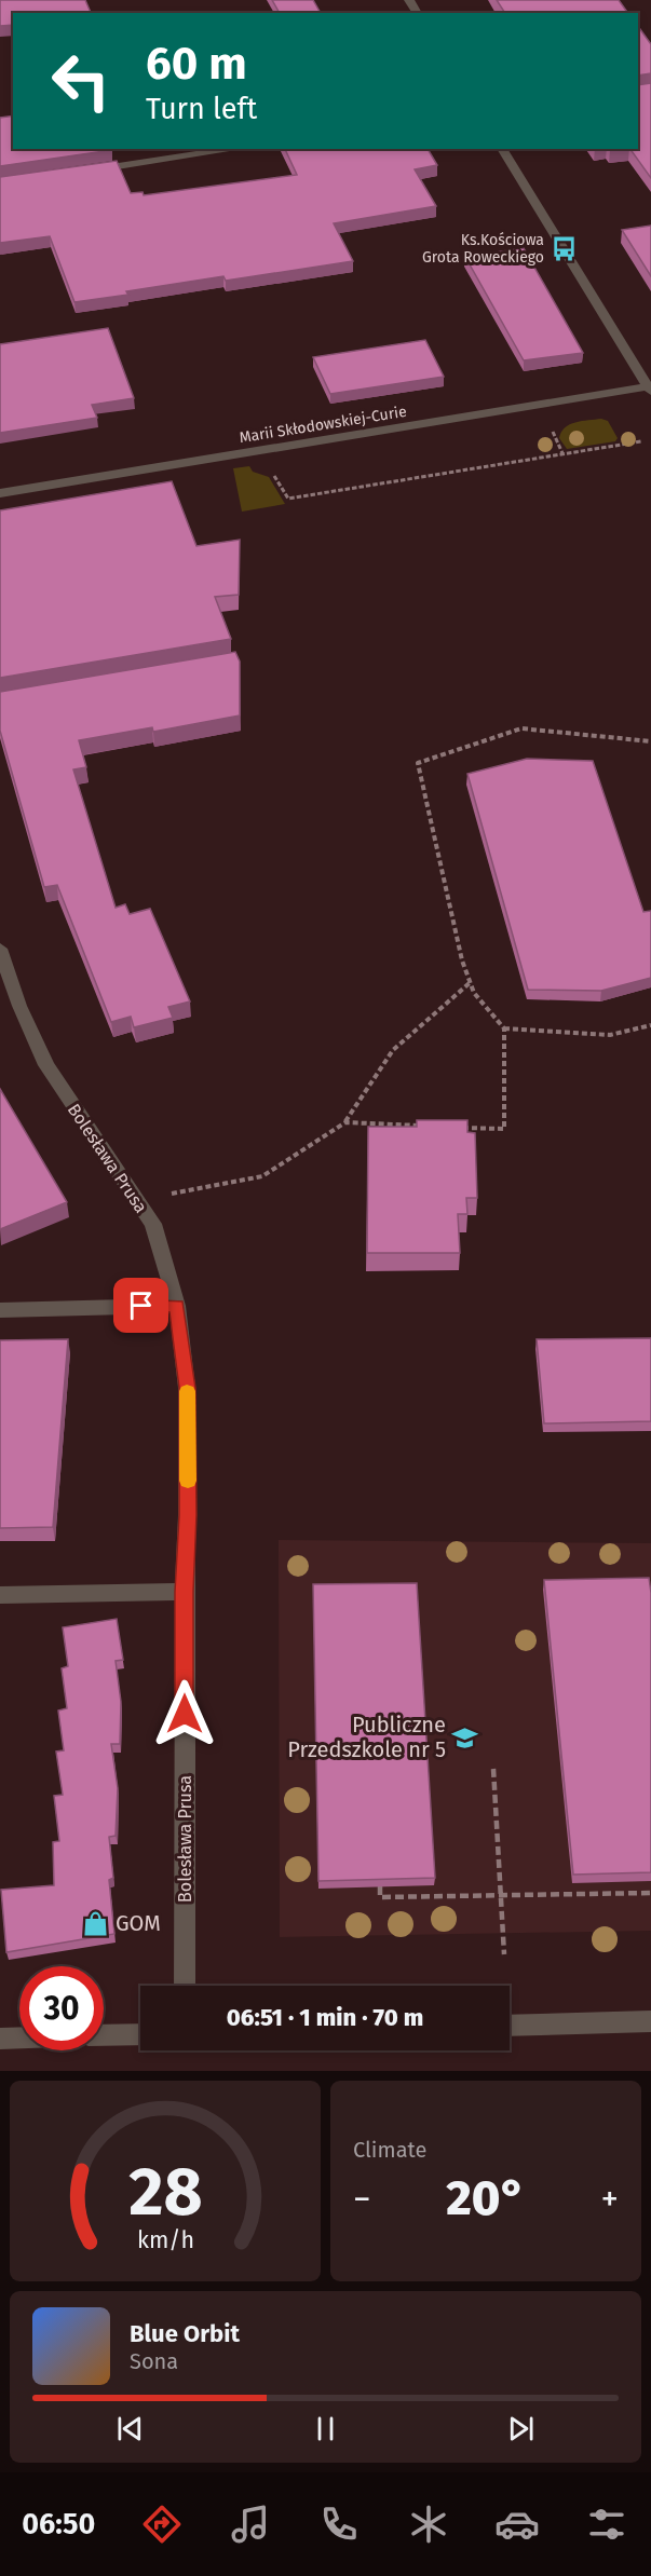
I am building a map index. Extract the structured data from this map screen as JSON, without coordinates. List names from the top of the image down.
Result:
{
  "streets": {
    "street": ["Marii Skłodowskiej-Curie", "Bolesława Prusa"]
  },
  "places": {
    "bus stop": ["Ks.Kościowa Grota Roweckiego"],
    "school or university": ["Publiczne Przedszkole nr 5"],
    "shop": ["GOM"]
  },
  "page": {
    "turn": ["60 m", "Turn left"],
    "limit": "30",
    "trip": "06:51 · 1 min · 70 m",
    "tile": "Climate",
    "heat": ["−", "20°", "+"],
    "song": ["Blue Orbit", "Sona"],
    "tabs": "06:50",
    "gauge": ["28", "km/h"]
  }
}
